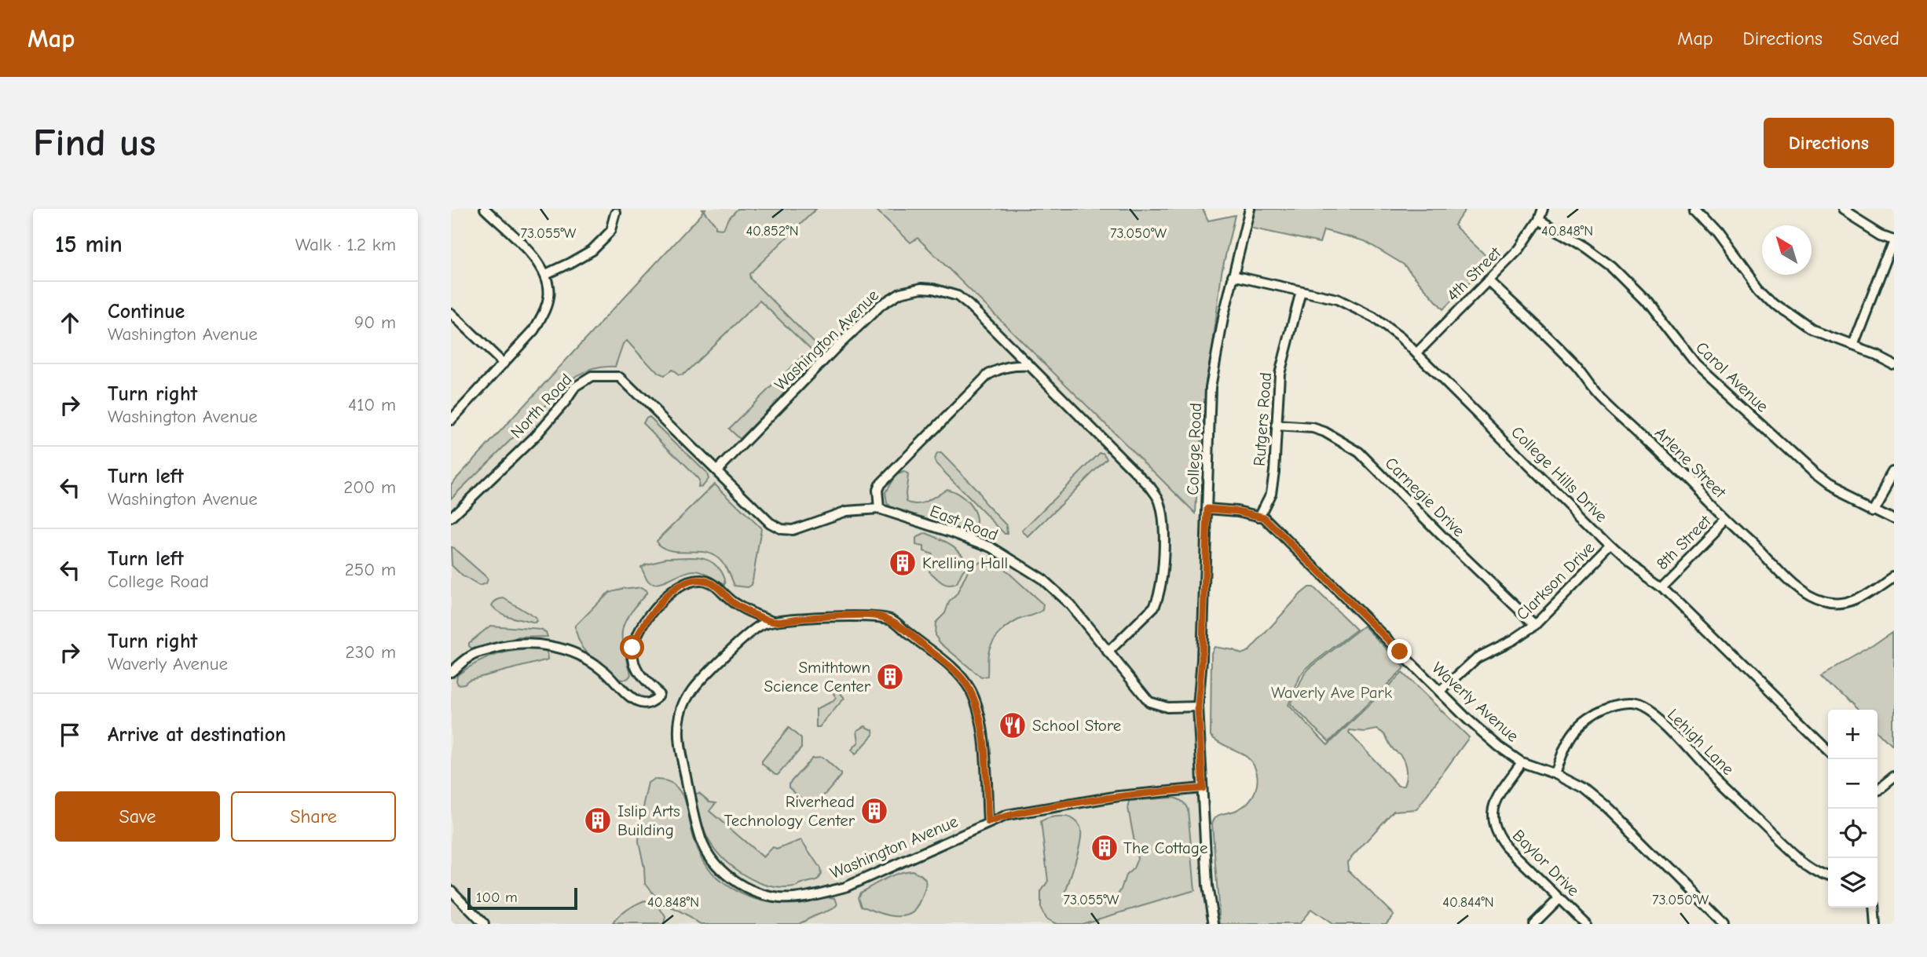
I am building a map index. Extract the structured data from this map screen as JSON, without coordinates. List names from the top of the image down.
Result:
{
  "streets": {
    "street": [
      "4th Street",
      "Washington Avenue",
      "Carol Avenue",
      "North Road",
      "Rutgers Road",
      "College Road",
      "Arlene Street",
      "College Hills Drive",
      "Carnegie Drive",
      "East Road",
      "8th Street",
      "Clarkson Drive",
      "Waverly Avenue",
      "Lehigh Lane",
      "Baylor Drive"
    ]
  },
  "crossings": [
    ["4th Street", "Carol Avenue"],
    ["4th Street", "Arlene Street"],
    ["4th Street", "College Hills Drive"],
    ["Washington Avenue", "North Road"],
    ["Washington Avenue", "College Road"],
    ["Washington Avenue", "East Road"],
    ["North Road", "East Road"],
    ["Rutgers Road", "College Hills Drive"],
    ["Rutgers Road", "Carnegie Drive"],
    ["Rutgers Road", "Waverly Avenue"],
    ["College Road", "College Hills Drive"],
    ["College Road", "East Road"],
    ["College Road", "Waverly Avenue"],
    ["Arlene Street", "8th Street"],
    ["College Hills Drive", "8th Street"],
    ["College Hills Drive", "Clarkson Drive"],
    ["Carnegie Drive", "Clarkson Drive"],
    ["Clarkson Drive", "Waverly Avenue"],
    ["Waverly Avenue", "Lehigh Lane"],
    ["Waverly Avenue", "Baylor Drive"]
  ],
  "parks": ["Waverly Ave Park"],
  "places": {
    "building": [
      "Krelling Hall",
      "Smithtown Science Center",
      "Riverhead Technology Center",
      "Islip Arts Building",
      "The Cottage"
    ],
    "restaurant": ["School Store"]
  },
  "scale_bar": "100 m",
  "north": "top left",
  "page": {
    "header": "Map",
    "nav": ["Map", "Directions", "Saved"],
    "buttons": [
      "Directions",
      ["Save", "Share"]
    ],
    "title": "Find us",
    "heading": ["15 min", "Walk · 1.2 km"],
    "list": [
      ["Continue", "Washington Avenue", "90 m"],
      ["Turn right", "Washington Avenue", "410 m"],
      ["Turn left", "Washington Avenue", "200 m"],
      ["Turn left", "College Road", "250 m"],
      ["Turn right", "Waverly Avenue", "230 m"],
      "Arrive at destination"
    ],
    "map_buttons": ["+", "−"],
    "scale": "100 m"
  },
  "coordinates": [
    "40.852°N",
    "40.848°N",
    "73.055°W",
    "73.050°W",
    "40.844°N"
  ]
}
